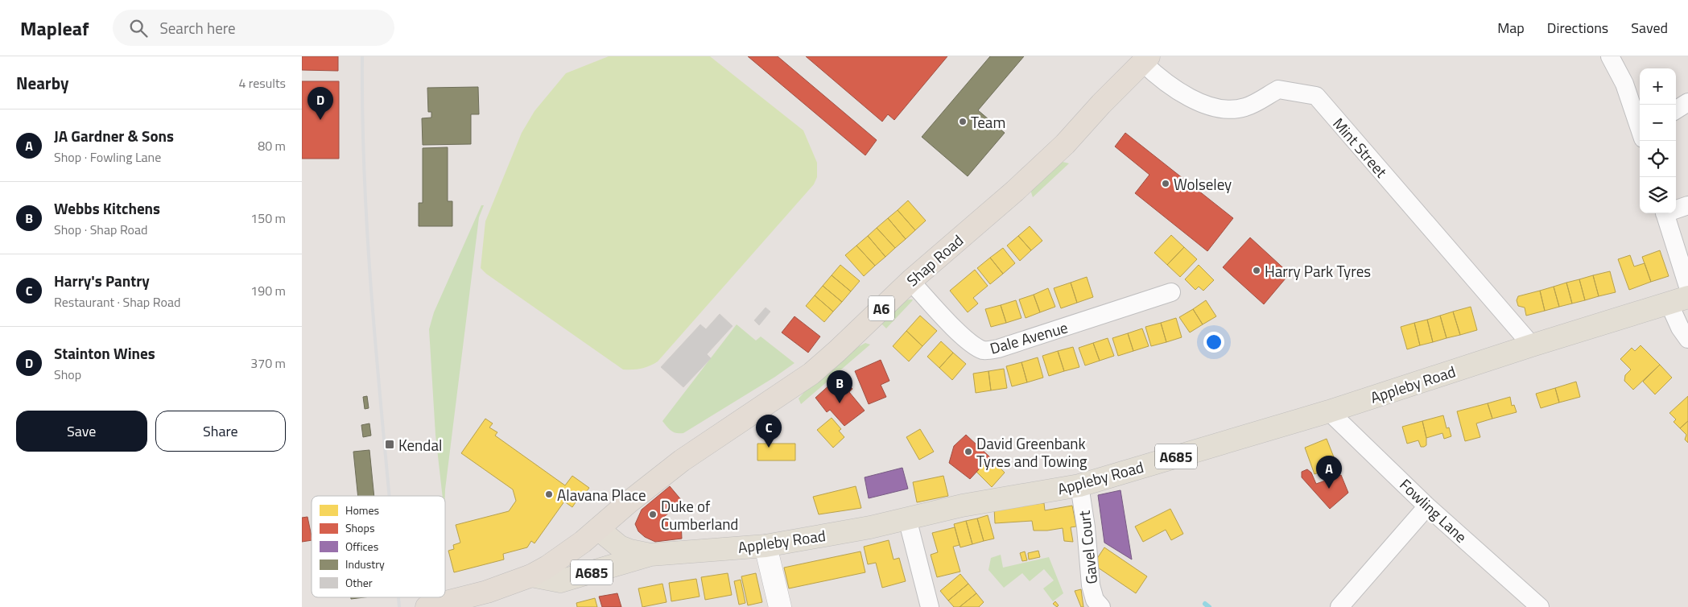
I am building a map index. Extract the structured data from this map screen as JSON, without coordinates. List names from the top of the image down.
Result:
{
  "streets": {
    "highway": ["Shap Road", "A6"],
    "main road": ["Appleby Road", "A685"],
    "street": [
      "Mint Street",
      "Dale Avenue",
      "Fowling Lane",
      "Gavel Court"
    ]
  },
  "crossings": [
    ["Mint Street", "Shap Road"],
    ["Mint Street", "Appleby Road"],
    ["Shap Road", "A6"],
    ["Shap Road", "Dale Avenue"],
    ["Shap Road", "Appleby Road"],
    ["Shap Road", "A685"],
    ["A6", "A685"],
    ["Appleby Road", "A685"],
    ["Appleby Road", "Fowling Lane"],
    ["Appleby Road", "Gavel Court"]
  ],
  "places": {
    "other": [
      "Team",
      "Wolseley",
      "Harry Park Tyres",
      "David Greenbank Tyres and Towing",
      "Alavana Place",
      "Duke of Cumberland"
    ],
    "transit": ["Kendal"]
  },
  "legend": [
    "Homes",
    "Shops",
    "Offices",
    "Industry",
    "Other"
  ],
  "page": {
    "header": "Mapleaf",
    "search": "Search here",
    "nav": ["Map", "Directions", "Saved"],
    "heading": ["Nearby", "4 results"],
    "map_buttons": ["+", "−"],
    "pins": [
      "D",
      "B",
      "C",
      "A"
    ],
    "list": [
      {
        "mark": "A",
        "name": "JA Gardner & Sons",
        "note": "Shop · Fowling Lane",
        "value": "80 m"
      },
      {
        "mark": "B",
        "name": "Webbs Kitchens",
        "note": "Shop · Shap Road",
        "value": "150 m"
      },
      {
        "mark": "C",
        "name": "Harry's Pantry",
        "note": "Restaurant · Shap Road",
        "value": "190 m"
      },
      {
        "mark": "D",
        "name": "Stainton Wines",
        "note": "Shop",
        "value": "370 m"
      }
    ],
    "buttons": ["Save", "Share"]
  }
}
